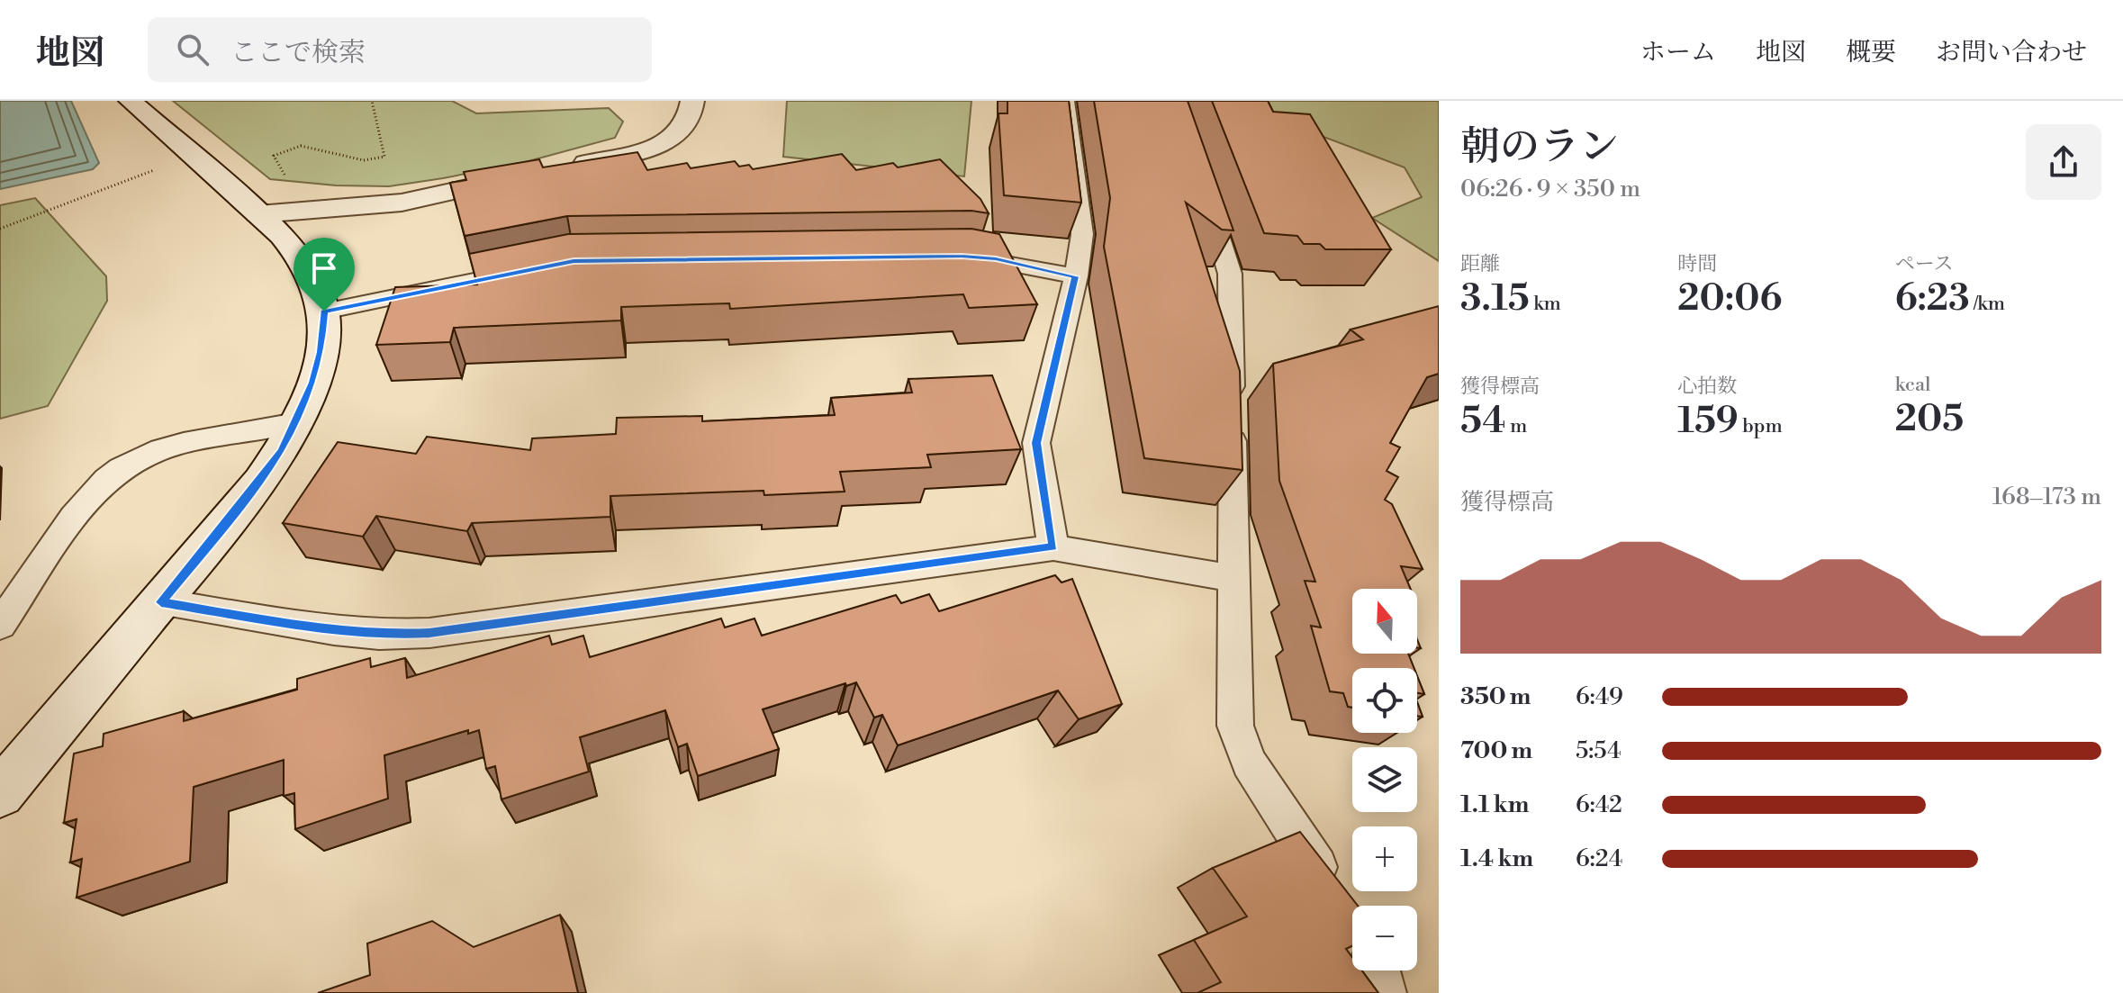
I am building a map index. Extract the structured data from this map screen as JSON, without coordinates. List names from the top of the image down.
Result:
{
  "north": "top",
  "page": {
    "header": "地図",
    "search": "ここで検索",
    "nav": [
      "ホーム",
      "地図",
      "概要",
      "お問い合わせ"
    ],
    "heading": ["朝のラン", "06:26 · 9 × 350 m"],
    "stats": [
      ["距離", "3.15 km"],
      ["時間", "20:06"],
      ["ペース", "6:23 /km"],
      ["獲得標高", "54 m"],
      ["心拍数", "159 bpm"],
      ["kcal", "205"]
    ],
    "chart": ["獲得標高", "168–173 m"],
    "map_buttons": ["+", "−"],
    "list": [
      {
        "name": "350 m",
        "note": "6:49"
      },
      {
        "name": "700 m",
        "note": "5:54"
      },
      {
        "name": "1.1 km",
        "note": "6:42"
      },
      {
        "name": "1.4 km",
        "note": "6:24"
      }
    ]
  }
}
